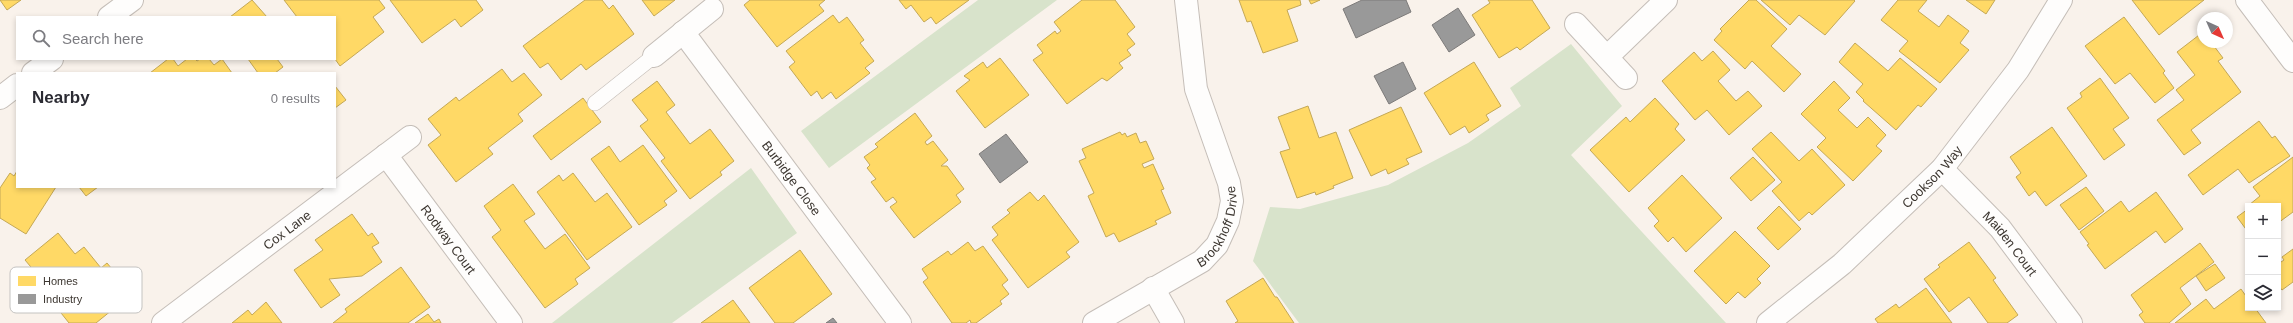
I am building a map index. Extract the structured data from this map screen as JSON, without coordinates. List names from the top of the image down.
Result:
{
  "streets": {
    "street": [
      "Cookson Way",
      "Burbidge Close",
      "Brockhoff Drive",
      "Cox Lane",
      "Rodway Court",
      "Maiden Court"
    ]
  },
  "crossings": [
    ["Cookson Way", "Maiden Court"],
    ["Cox Lane", "Rodway Court"]
  ],
  "legend": ["Homes", "Industry"],
  "north": "bottom right",
  "page": {
    "search": "Search here",
    "heading": ["Nearby", "0 results"],
    "map_buttons": ["+", "−"]
  }
}
